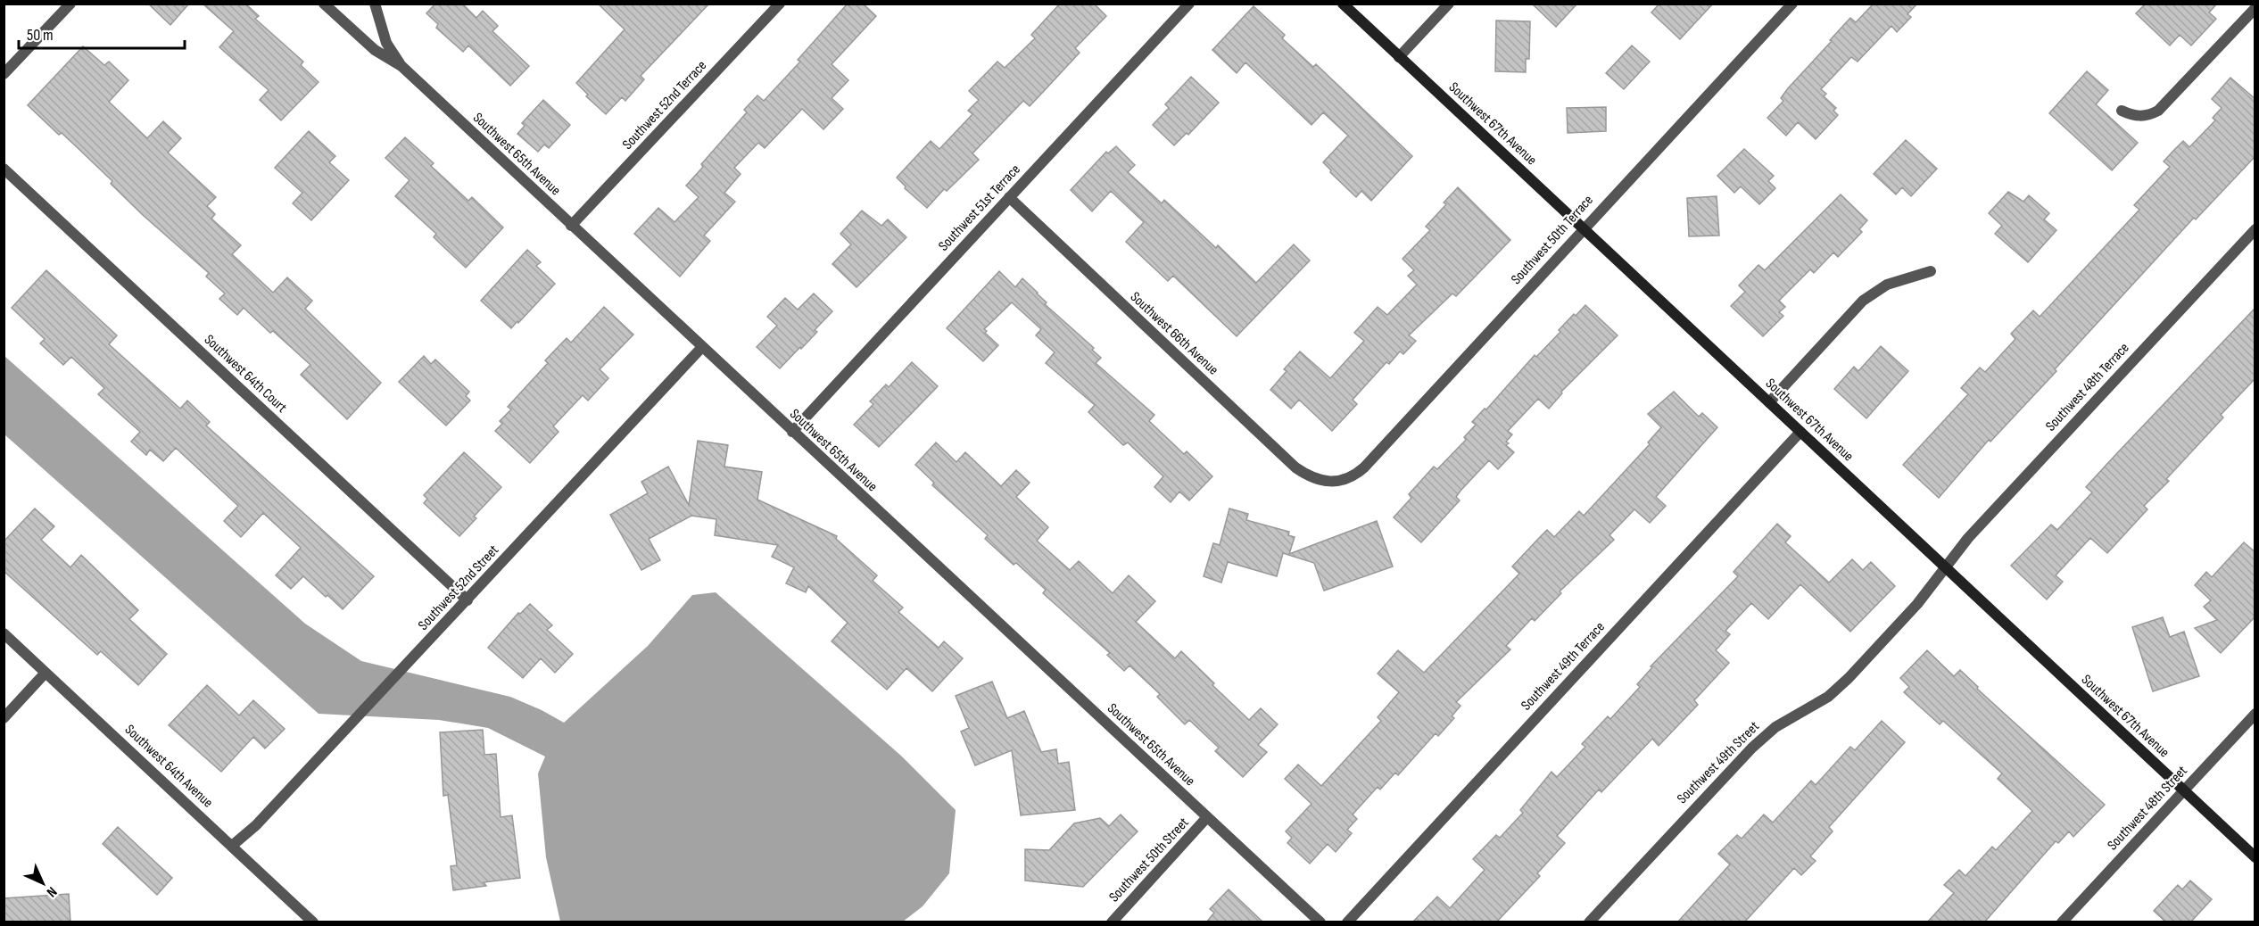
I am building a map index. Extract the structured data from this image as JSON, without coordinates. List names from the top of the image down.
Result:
{
  "streets": {
    "main road": ["Southwest 67th Avenue"],
    "street": [
      "Southwest 52nd Terrace",
      "Southwest 65th Avenue",
      "Southwest 51st Terrace",
      "Southwest 50th Terrace",
      "Southwest 66th Avenue",
      "Southwest 64th Court",
      "Southwest 48th Terrace",
      "Southwest 52nd Street",
      "Southwest 49th Terrace",
      "Southwest 49th Street",
      "Southwest 64th Avenue",
      "Southwest 48th Street",
      "Southwest 50th Street"
    ]
  },
  "crossings": [
    ["Southwest 52nd Terrace", "Southwest 65th Avenue"],
    ["Southwest 67th Avenue", "Southwest 50th Terrace"],
    ["Southwest 67th Avenue", "Southwest 48th Terrace"],
    ["Southwest 67th Avenue", "Southwest 49th Terrace"],
    ["Southwest 67th Avenue", "Southwest 49th Street"],
    ["Southwest 67th Avenue", "Southwest 48th Street"],
    ["Southwest 65th Avenue", "Southwest 51st Terrace"],
    ["Southwest 65th Avenue", "Southwest 52nd Street"],
    ["Southwest 65th Avenue", "Southwest 50th Street"],
    ["Southwest 51st Terrace", "Southwest 66th Avenue"],
    ["Southwest 50th Terrace", "Southwest 66th Avenue"],
    ["Southwest 64th Court", "Southwest 52nd Street"],
    ["Southwest 48th Terrace", "Southwest 49th Street"],
    ["Southwest 52nd Street", "Southwest 64th Avenue"]
  ],
  "scale_bar": "50 m",
  "north": "bottom right"
}
